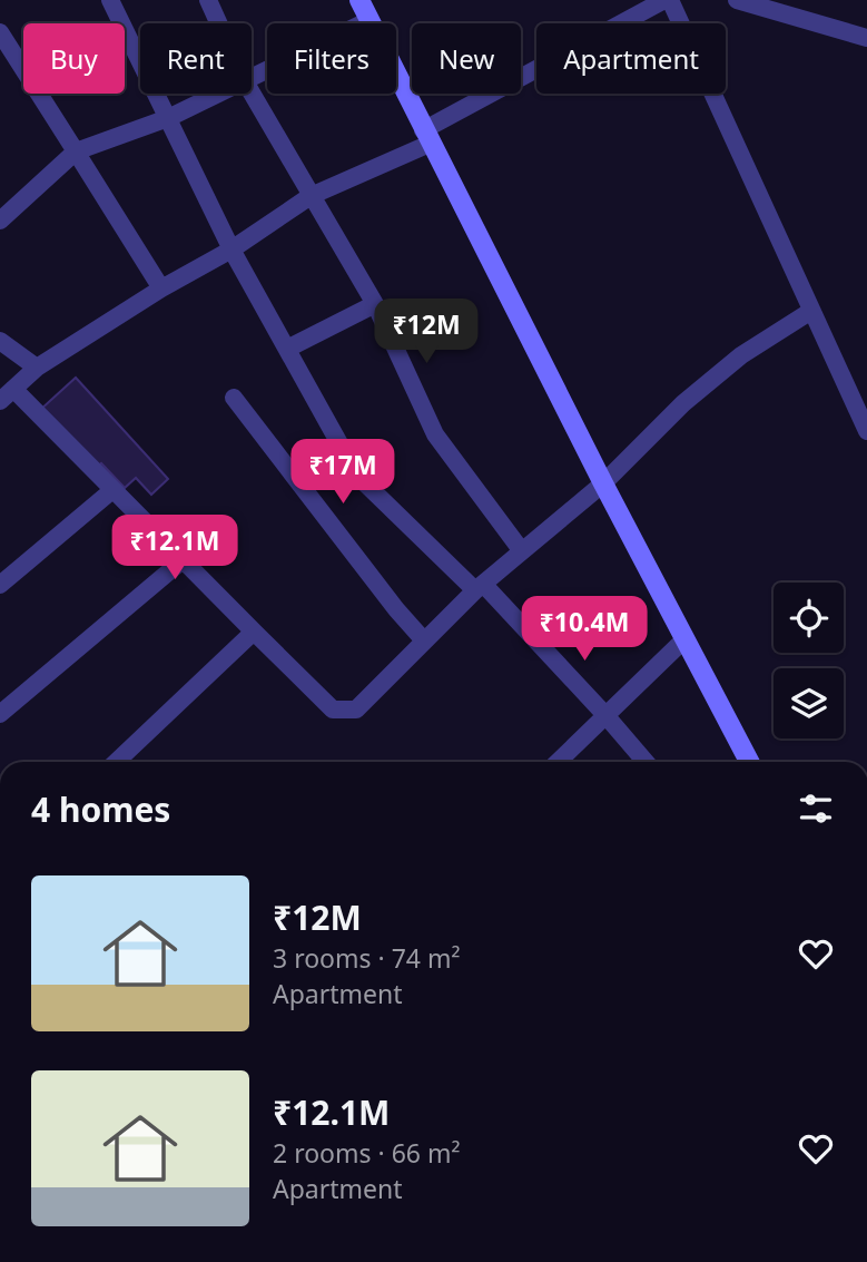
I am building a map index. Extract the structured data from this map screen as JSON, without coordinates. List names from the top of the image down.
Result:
{
  "page": {
    "chip": [
      "Buy",
      "Rent",
      "Filters",
      "New",
      "Apartment"
    ],
    "price": [
      "₹12M",
      "₹17M",
      "₹12.1M",
      "₹10.4M"
    ],
    "heading": "4 homes",
    "list": [
      {
        "name": "₹12M",
        "note": "3 rooms · 74 m² · Apartment"
      },
      {
        "name": "₹12.1M",
        "note": "2 rooms · 66 m² · Apartment"
      }
    ]
  }
}
